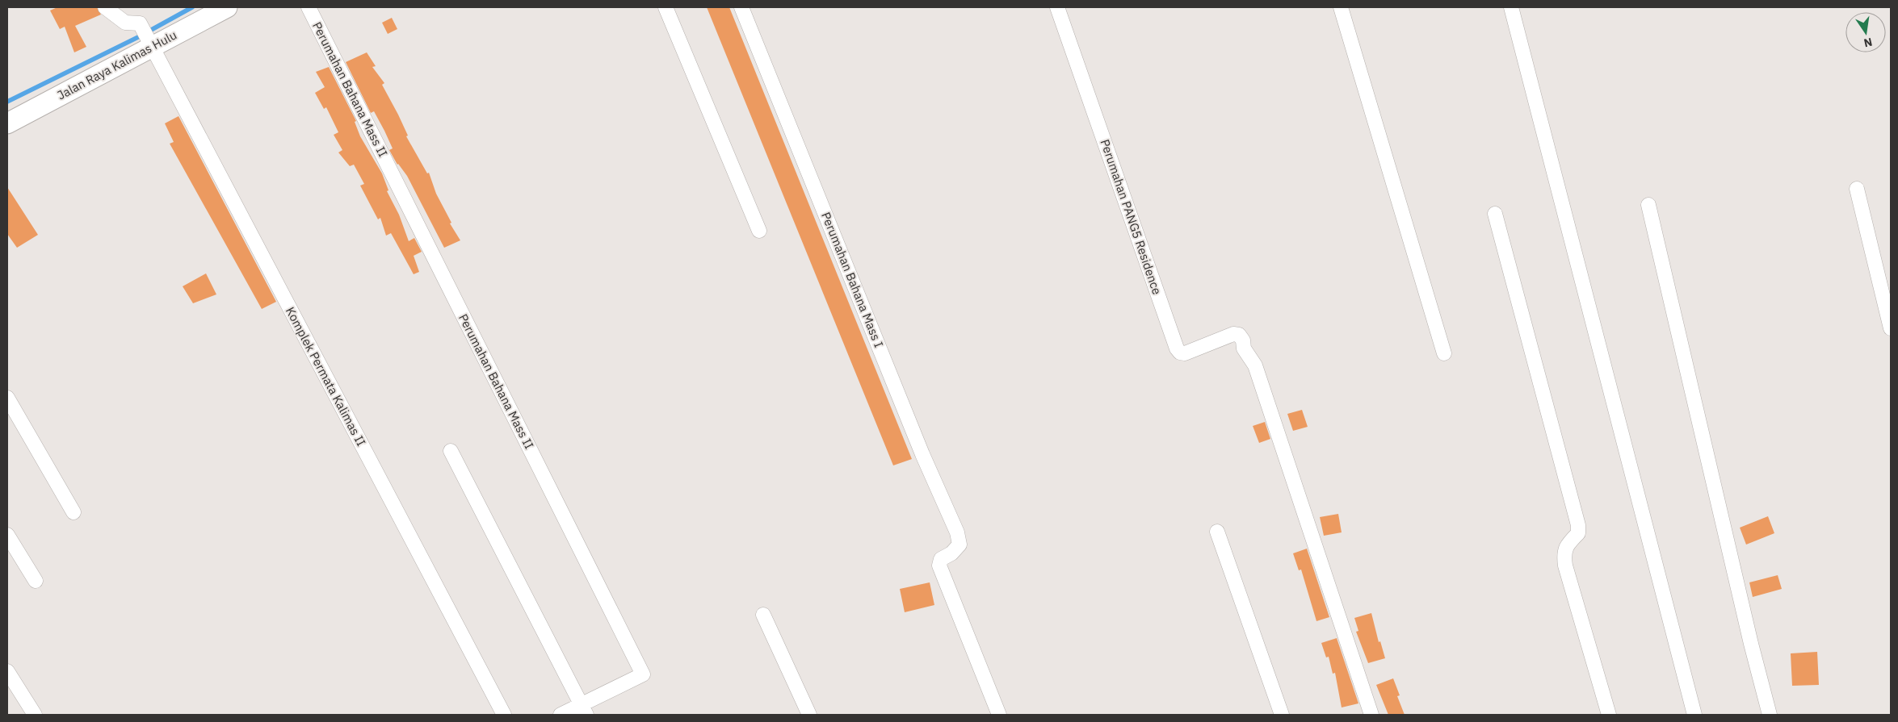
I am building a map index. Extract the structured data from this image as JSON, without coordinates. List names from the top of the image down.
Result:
{
  "streets": {
    "street": [
      "Jalan Raya Kalimas Hulu",
      "Perumahan Bahana Mass II",
      "Perumahan PANG5 Residence",
      "Perumahan Bahana Mass I",
      "Komplek Permata Kalimas II"
    ]
  },
  "crossings": [
    ["Jalan Raya Kalimas Hulu", "Komplek Permata Kalimas II"]
  ],
  "north": "bottom"
}
